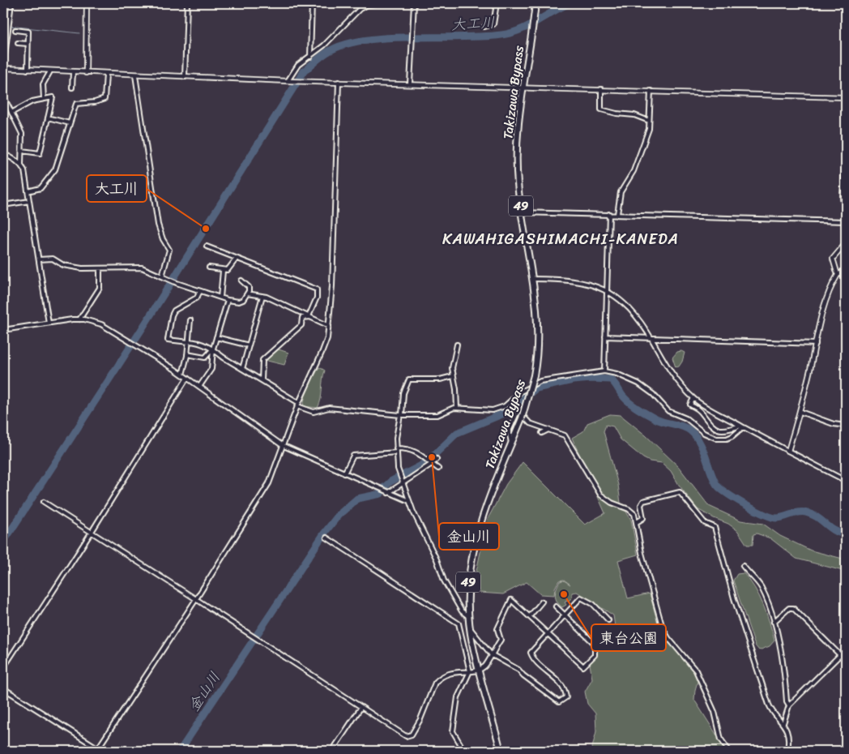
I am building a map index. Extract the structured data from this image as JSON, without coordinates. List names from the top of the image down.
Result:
{
  "streets": {
    "highway": ["Takizawa Bypass", "49"]
  },
  "districts": ["KAWAHIGASHIMACHI-KANEDA"],
  "water": ["大工川", "金山川"],
  "places": ["大工川", "金山川", "東台公園"]
}
